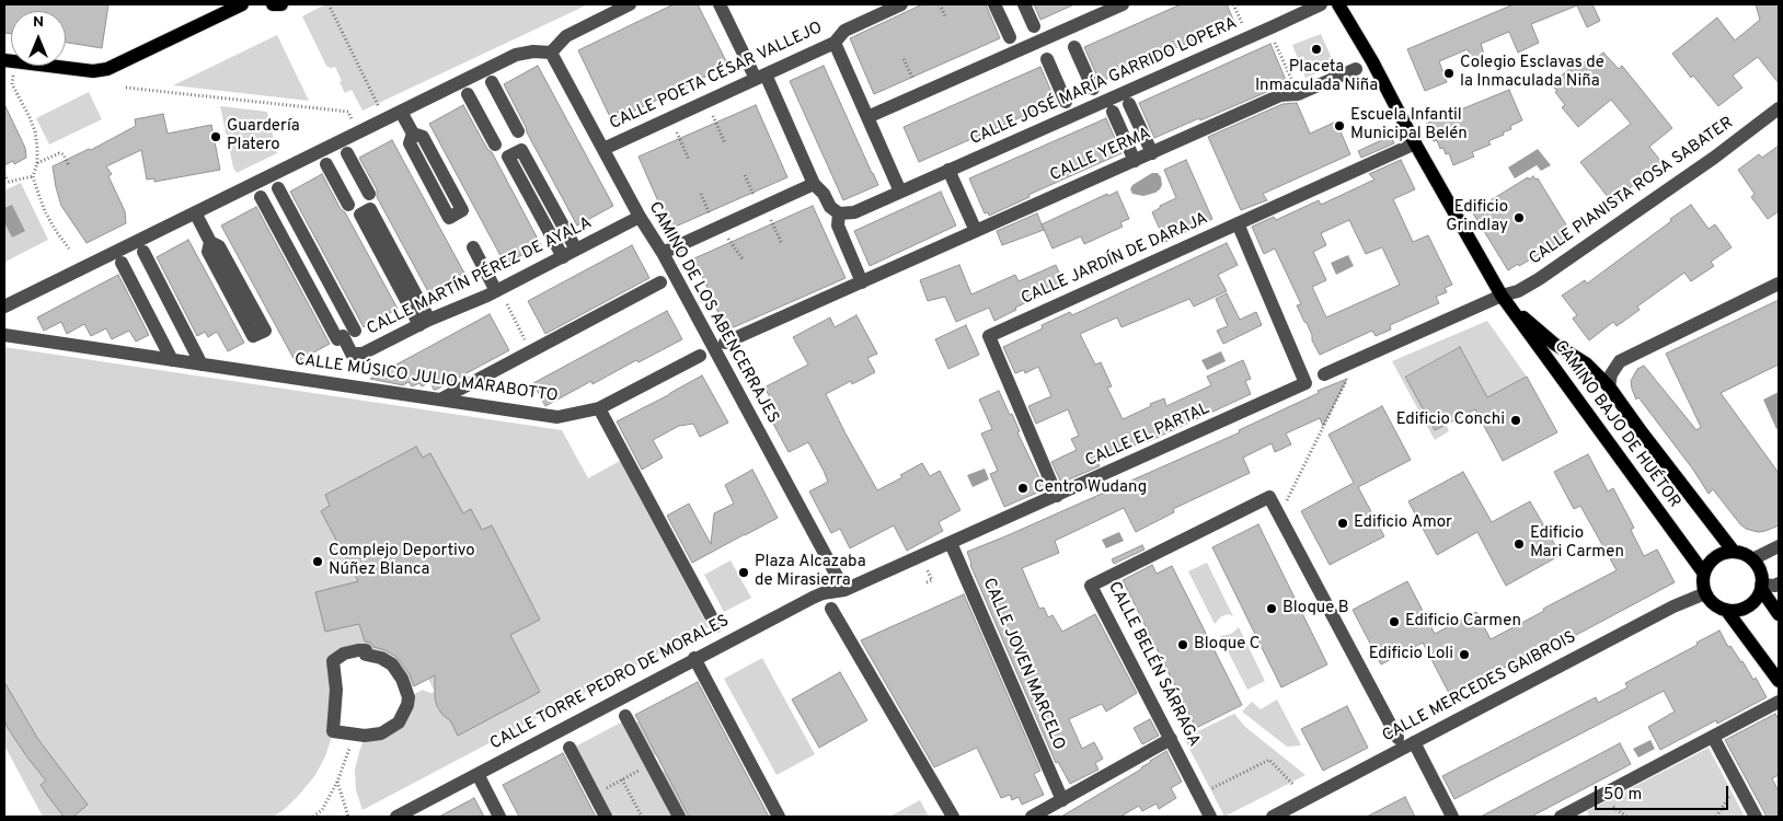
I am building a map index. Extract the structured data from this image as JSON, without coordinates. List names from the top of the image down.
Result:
{
  "streets": {
    "main road": ["CAMINO BAJO DE HUÉTOR"],
    "street": [
      "CALLE POETA CÉSAR VALLEJO",
      "CALLE JOSÉ MARÍA GARRIDO LOPERA",
      "CALLE YERMA",
      "CALLE PIANISTA ROSA SABATER",
      "CALLE JARDÍN DE DARAJA",
      "CALLE MARTÍN PÉREZ DE AYALA",
      "CAMINO DE LOS ABENCERRAJES",
      "CALLE MÚSICO JULIO MARABOTTO",
      "CALLE EL PARTAL",
      "CALLE JOVEN MARCELO",
      "CALLE BELÉN SÁRRAGA",
      "CALLE TORRE PEDRO DE MORALES",
      "CALLE MERCEDES GAIBROIS"
    ]
  },
  "crossings": [
    ["CALLE POETA CÉSAR VALLEJO", "CAMINO DE LOS ABENCERRAJES"],
    ["CALLE PIANISTA ROSA SABATER", "CAMINO BAJO DE HUÉTOR"],
    ["CALLE JARDÍN DE DARAJA", "CAMINO BAJO DE HUÉTOR"],
    ["CALLE JARDÍN DE DARAJA", "CALLE EL PARTAL"],
    ["CALLE MARTÍN PÉREZ DE AYALA", "CAMINO DE LOS ABENCERRAJES"],
    ["CAMINO DE LOS ABENCERRAJES", "CALLE EL PARTAL"],
    ["CAMINO DE LOS ABENCERRAJES", "CALLE TORRE PEDRO DE MORALES"],
    ["CAMINO BAJO DE HUÉTOR", "CALLE MERCEDES GAIBROIS"],
    ["CALLE EL PARTAL", "CALLE JOVEN MARCELO"],
    ["CALLE EL PARTAL", "CALLE TORRE PEDRO DE MORALES"]
  ],
  "places": [
    "Placeta Inmaculada Niña",
    "Colegio Esclavas de la Inmaculada Niña",
    "Escuela Infantil Municipal Belén",
    "Guardería Platero",
    "Edificio Grindlay",
    "Edificio Conchi",
    "Centro Wudang",
    "Edificio Amor",
    "Edificio Mari Carmen",
    "Complejo Deportivo Núñez Blanca",
    "Plaza Alcazaba de Mirasierra",
    "Bloque B",
    "Edificio Carmen",
    "Bloque C",
    "Edificio Loli"
  ],
  "scale_bar": "50 m",
  "north": "top"
}
